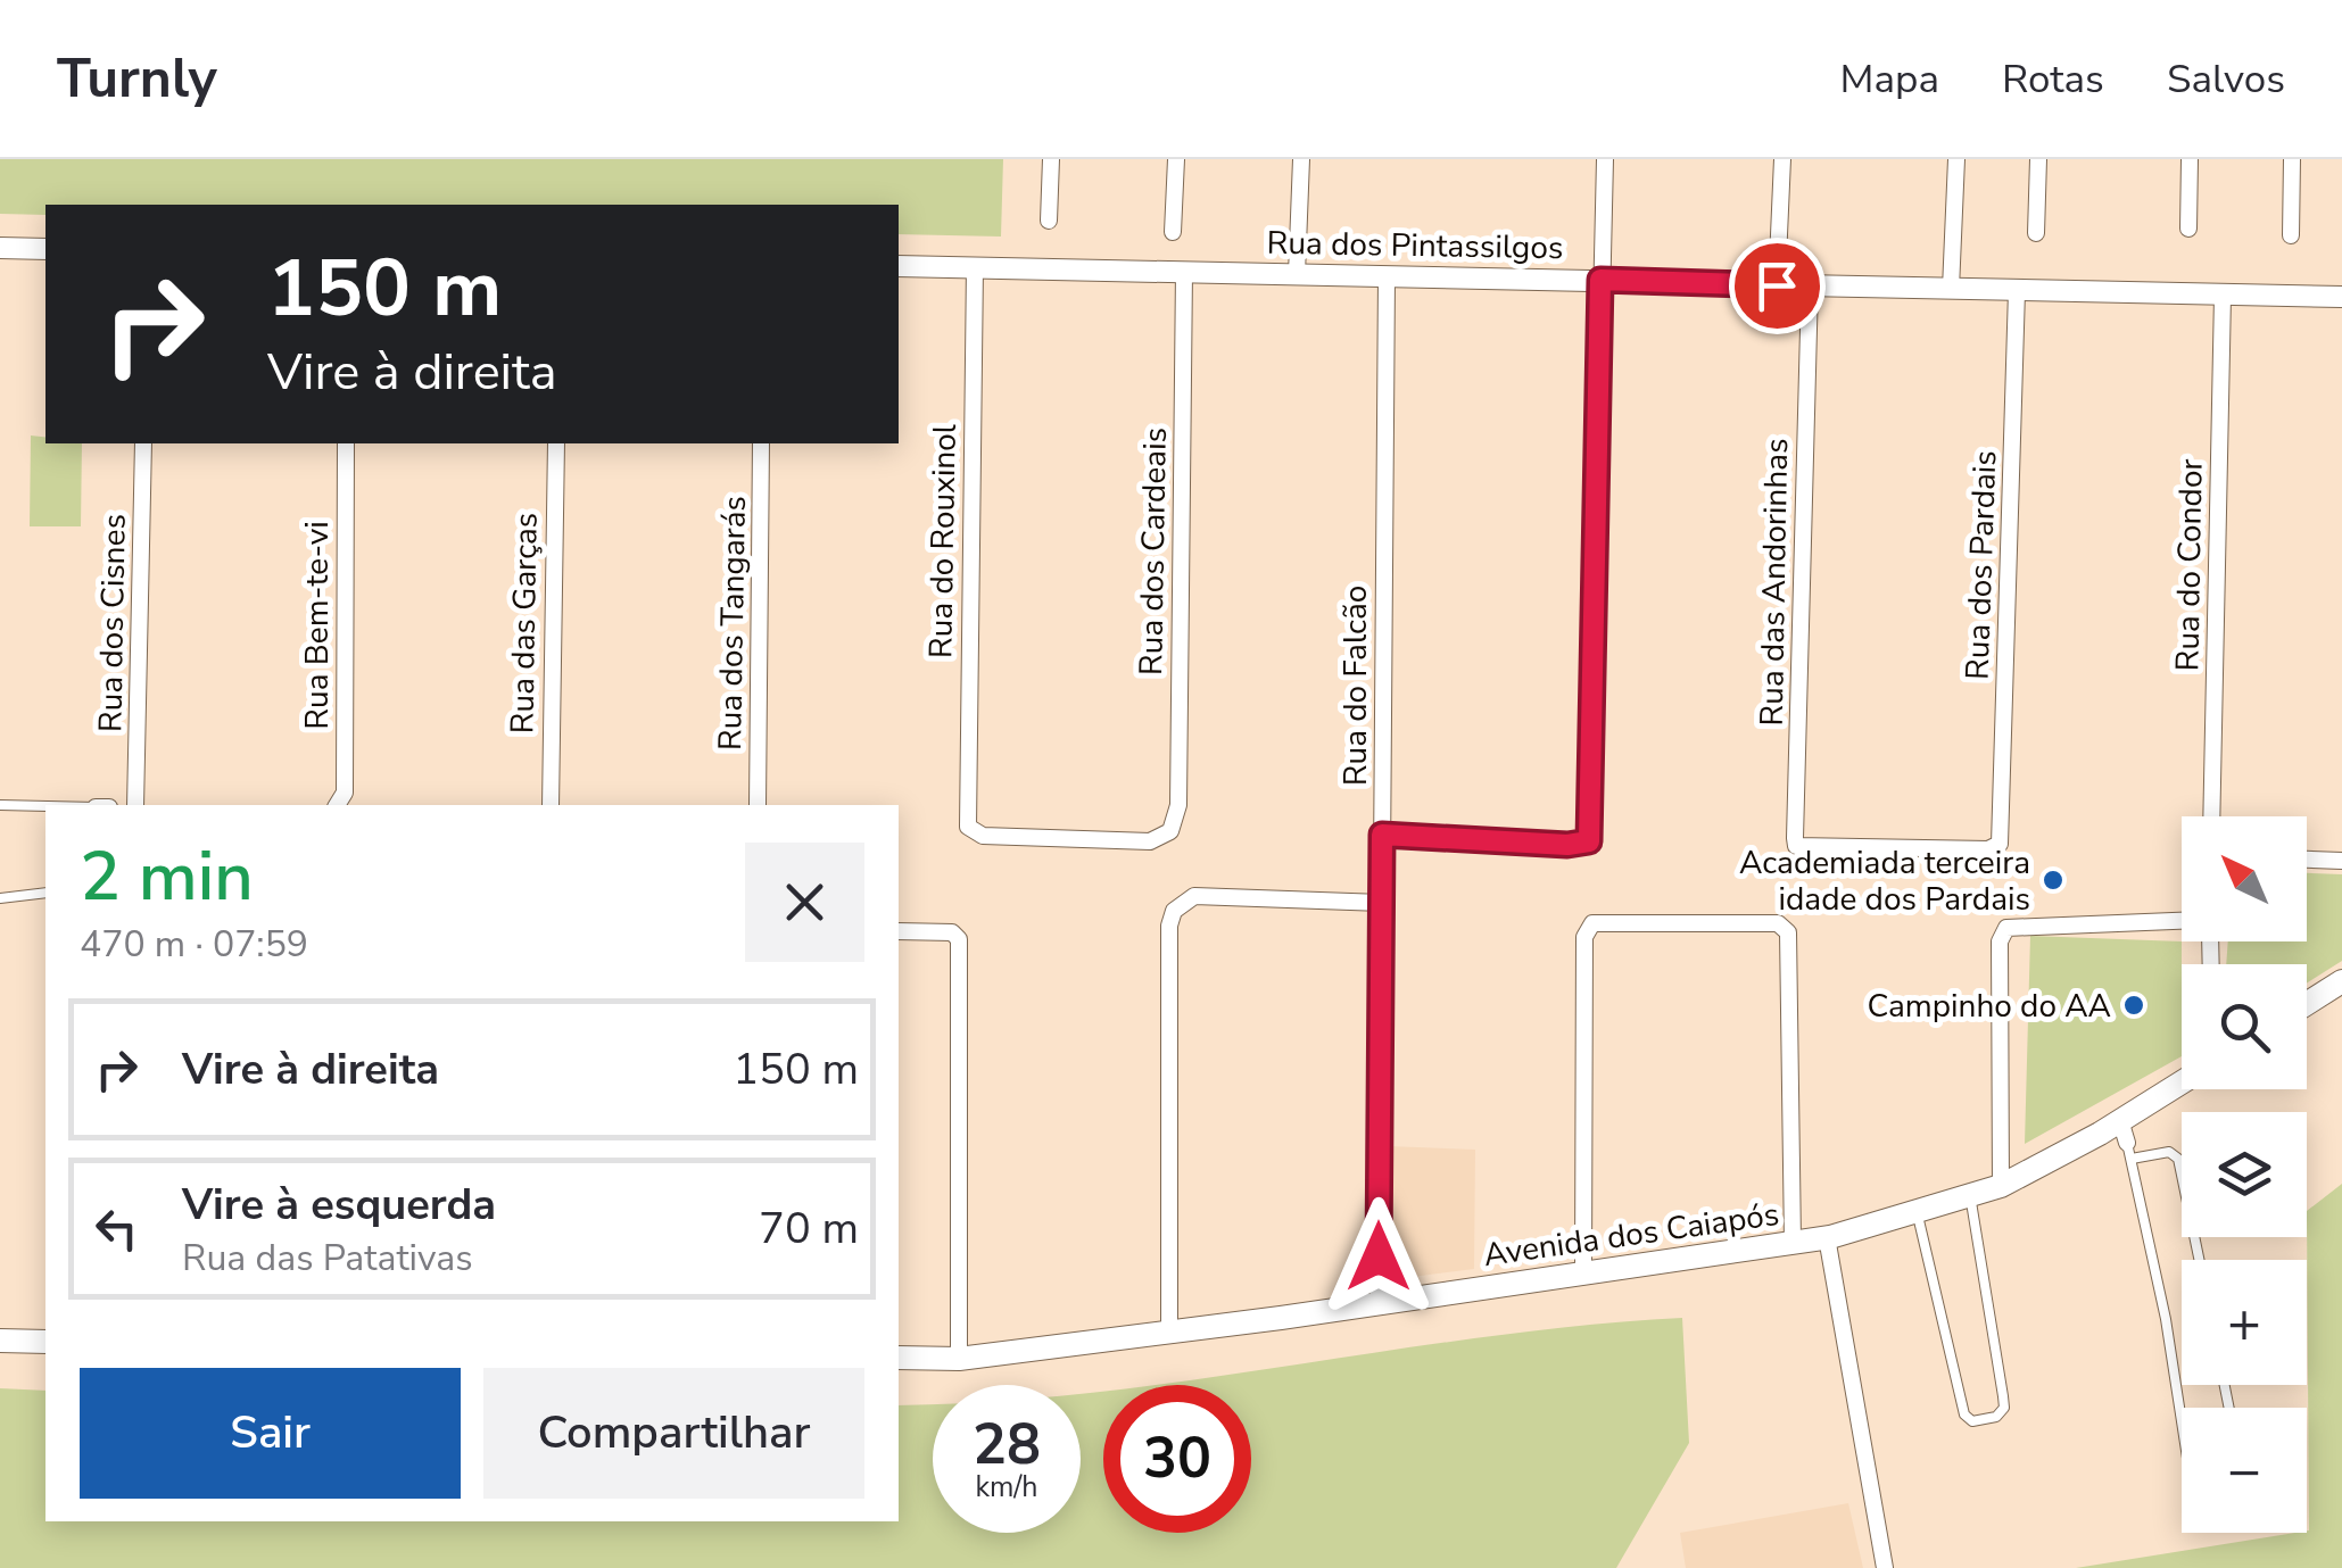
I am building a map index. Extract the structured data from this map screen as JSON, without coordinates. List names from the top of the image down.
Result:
{
  "streets": {
    "main road": ["Avenida dos Caiapós"],
    "street": [
      "Rua dos Pintassilgos",
      "Rua do Rouxinol",
      "Rua dos Cardeais",
      "Rua dos Pardais",
      "Rua do Condor",
      "Rua das Andorinhas",
      "Rua dos Cisnes",
      "Rua das Garças",
      "Rua dos Tangarás",
      "Rua Bem-te-vi",
      "Rua do Falcão"
    ]
  },
  "crossings": [
    ["Rua dos Pintassilgos", "Rua do Rouxinol"],
    ["Rua dos Pintassilgos", "Rua dos Cardeais"],
    ["Rua dos Pintassilgos", "Rua dos Pardais"],
    ["Rua dos Pintassilgos", "Rua do Condor"],
    ["Rua dos Pintassilgos", "Rua das Andorinhas"],
    ["Rua dos Pintassilgos", "Rua do Falcão"],
    ["Rua do Rouxinol", "Rua dos Cardeais"],
    ["Rua dos Pardais", "Rua das Andorinhas"],
    ["Rua do Falcão", "Avenida dos Caiapós"]
  ],
  "places": ["Academiada terceira idade dos Pardais", "Campinho do AA"],
  "north": "top left",
  "page": {
    "header": "Turnly",
    "nav": ["Mapa", "Rotas", "Salvos"],
    "turn": ["150 m", "Vire à direita"],
    "heading": ["2 min", "470 m · 07:59"],
    "map_buttons": ["+", "−"],
    "list": [
      {
        "name": "Vire à direita",
        "value": "150 m"
      },
      {
        "name": "Vire à esquerda",
        "note": "Rua das Patativas",
        "value": "70 m"
      }
    ],
    "buttons": ["Sair", "Compartilhar"],
    "speed": "28 km/h",
    "limit": "30"
  }
}
